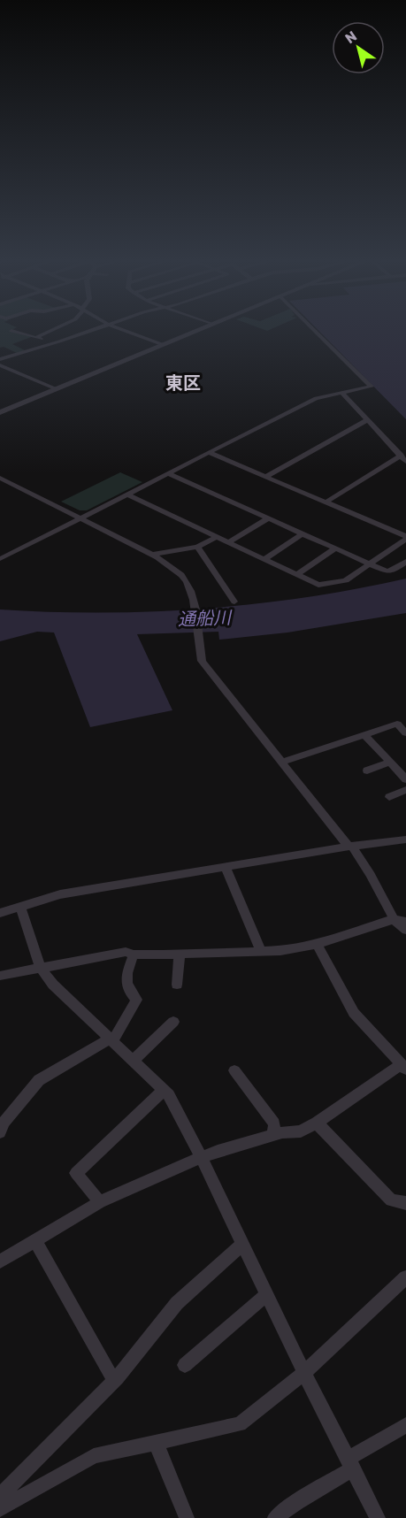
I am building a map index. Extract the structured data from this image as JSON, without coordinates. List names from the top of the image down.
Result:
{
  "districts": ["東区"],
  "water": ["通船川"],
  "north": "top left"
}
